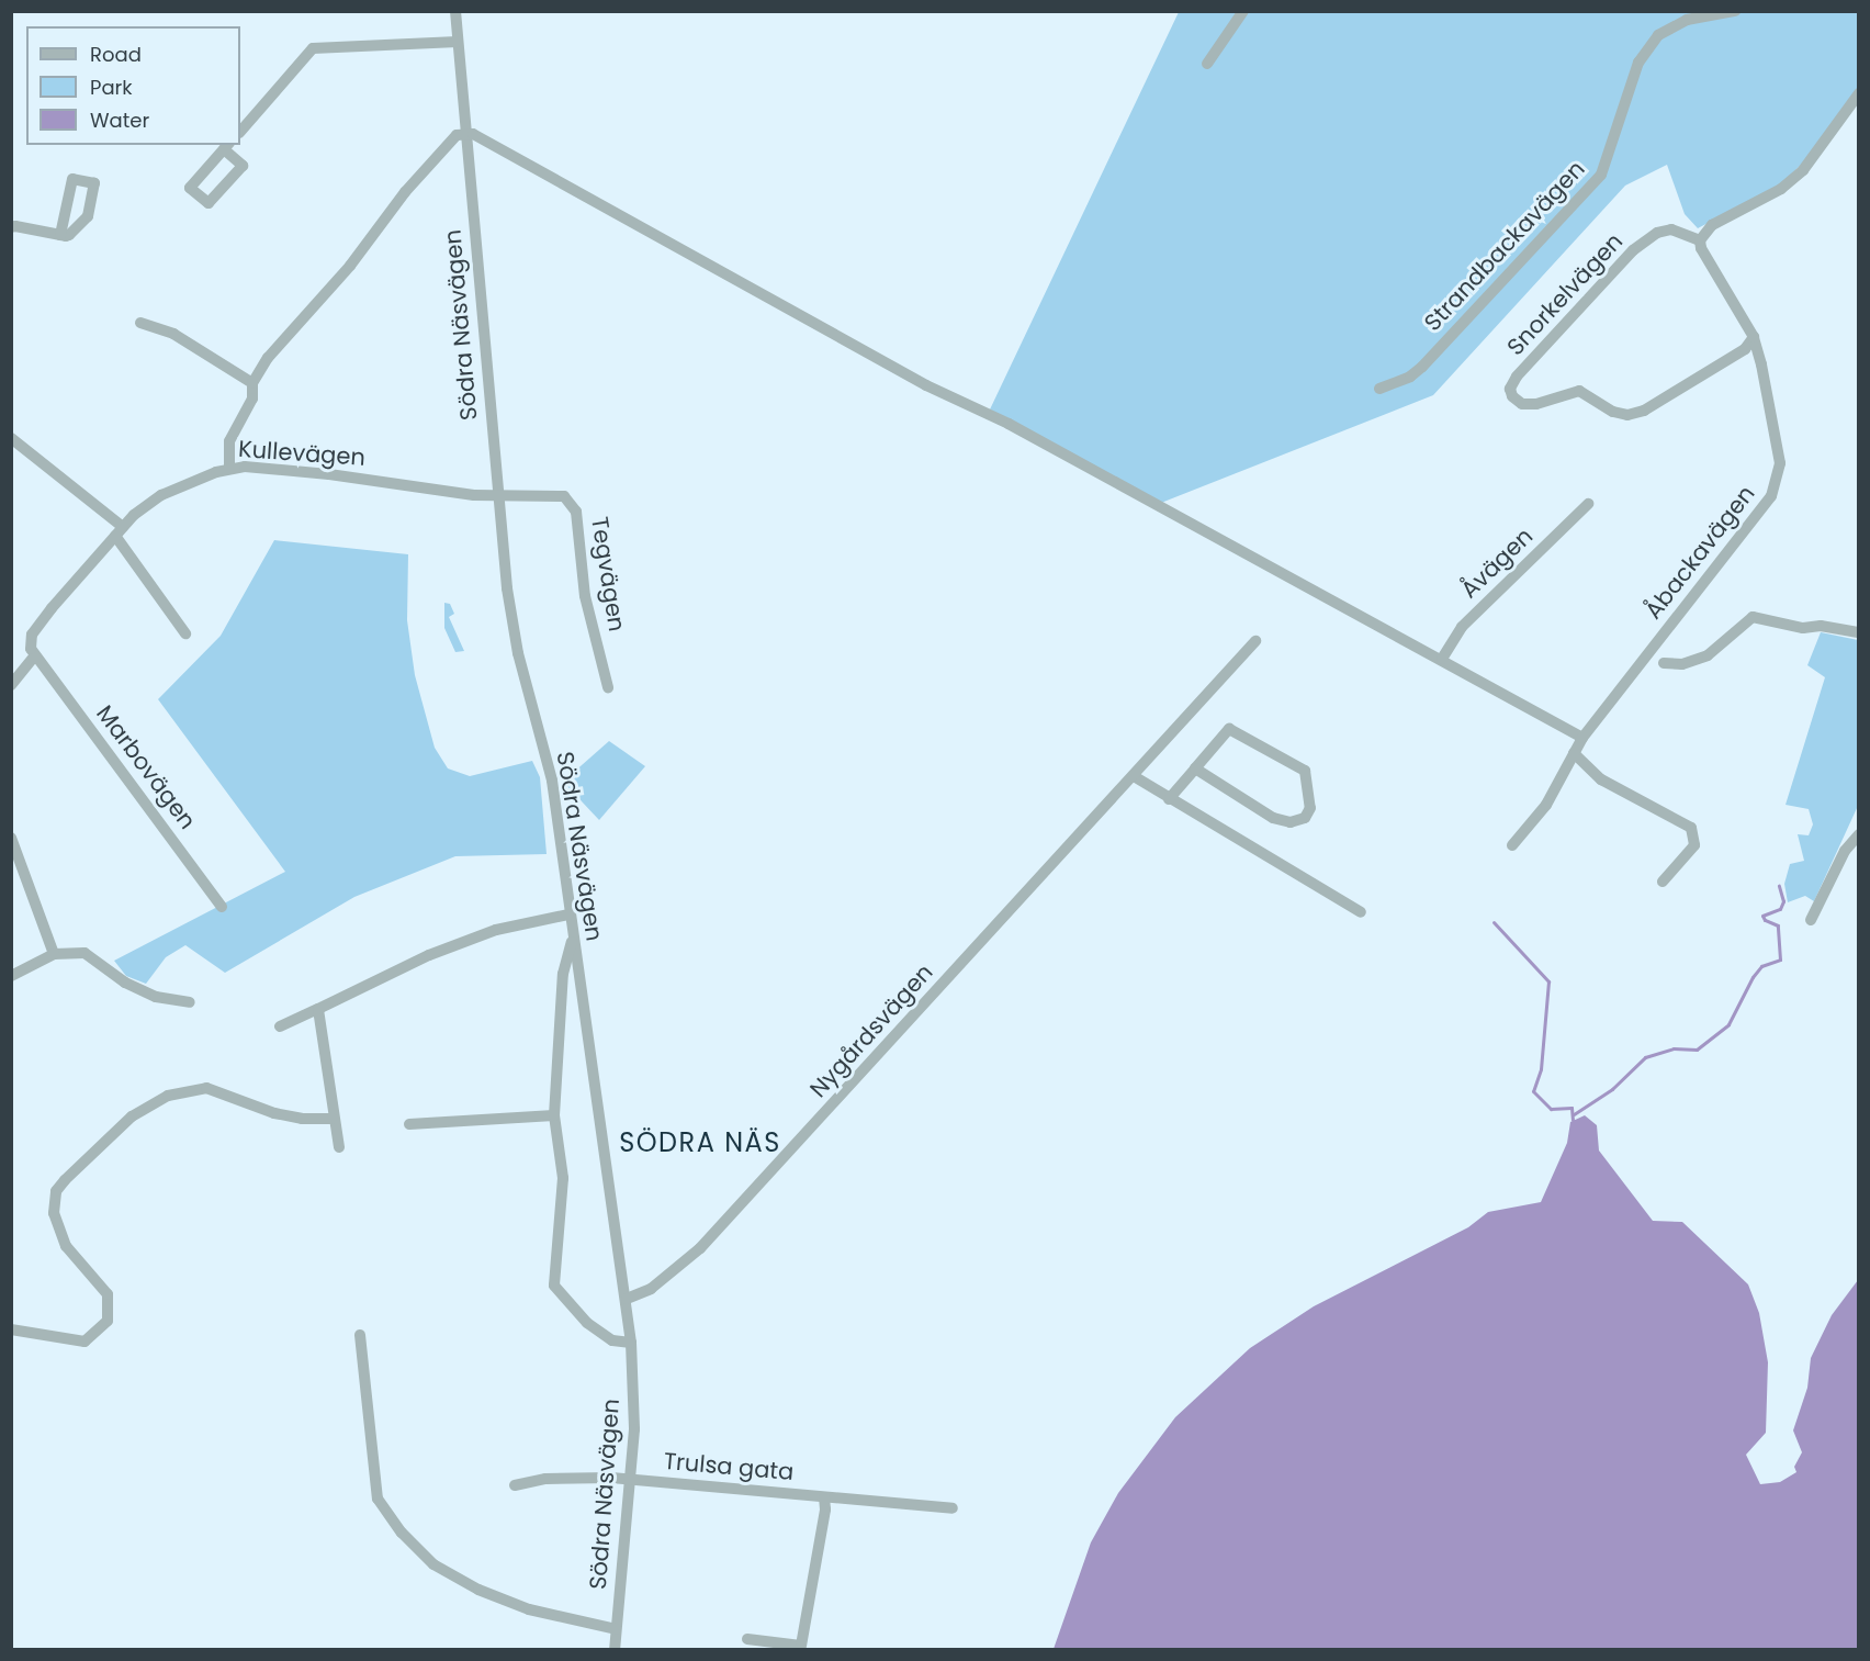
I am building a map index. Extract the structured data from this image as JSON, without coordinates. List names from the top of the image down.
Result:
{
  "streets": {
    "street": [
      "Strandbackavägen",
      "Snorkelvägen",
      "Södra Näsvägen",
      "Kullevägen",
      "Åbackavägen",
      "Åvägen",
      "Tegvägen",
      "Marbovägen",
      "Nygårdsvägen",
      "Trulsa gata"
    ]
  },
  "crossings": [
    ["Snorkelvägen", "Åbackavägen"],
    ["Södra Näsvägen", "Kullevägen"],
    ["Södra Näsvägen", "Tegvägen"],
    ["Södra Näsvägen", "Nygårdsvägen"],
    ["Södra Näsvägen", "Trulsa gata"],
    ["Kullevägen", "Tegvägen"],
    ["Kullevägen", "Marbovägen"]
  ],
  "districts": ["SÖDRA NÄS"],
  "legend": ["Road", "Park", "Water"]
}
